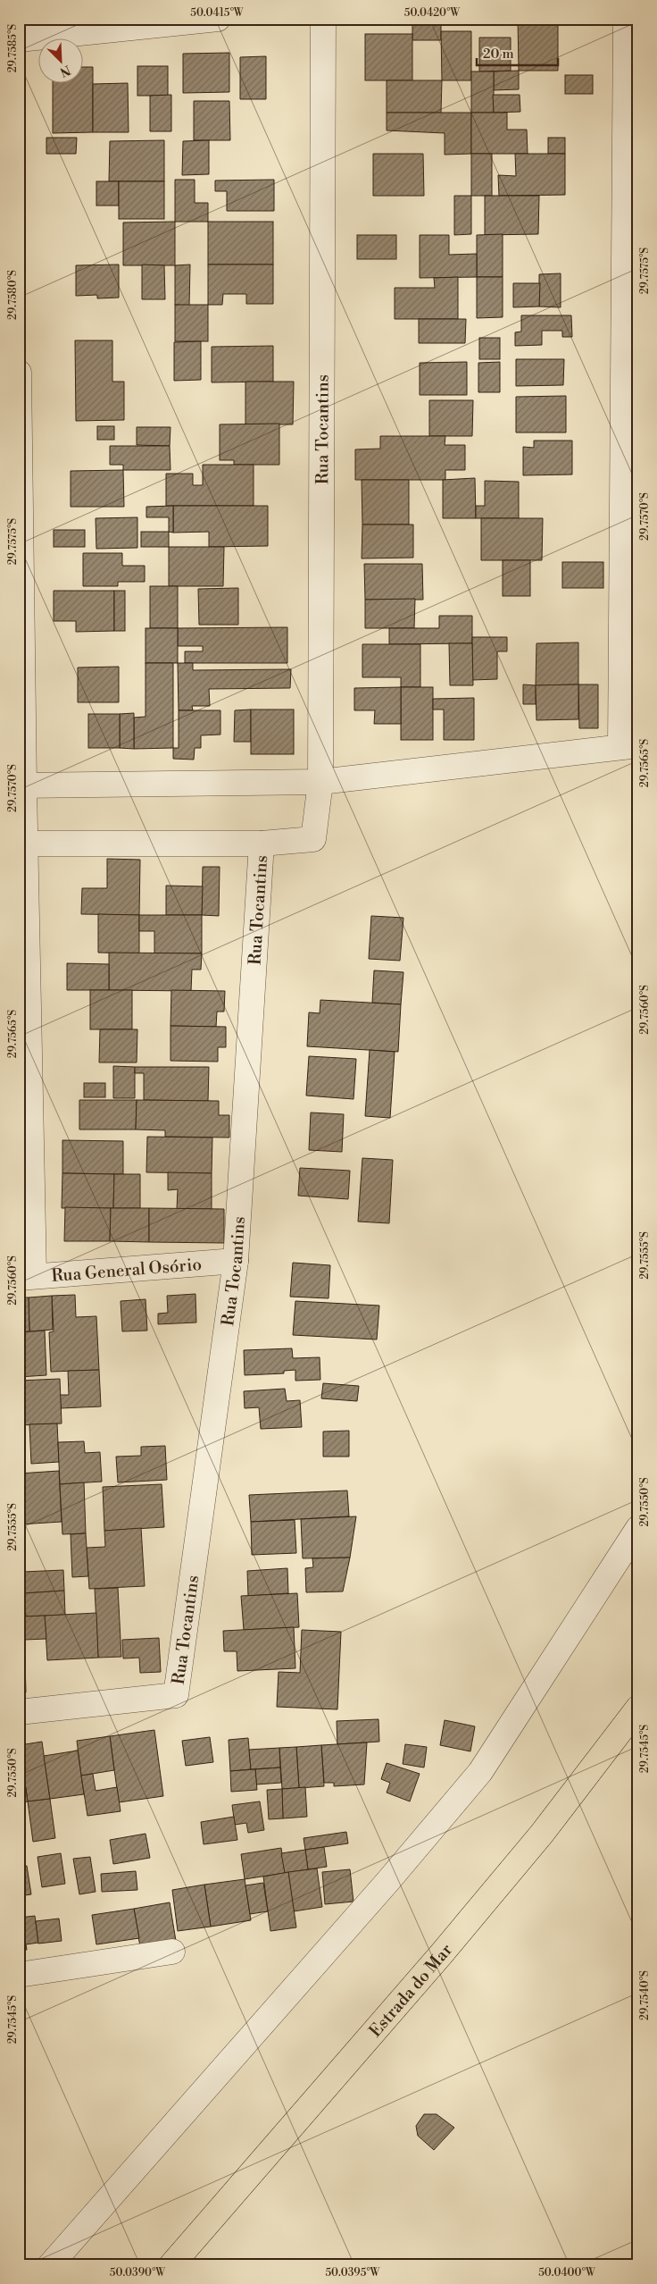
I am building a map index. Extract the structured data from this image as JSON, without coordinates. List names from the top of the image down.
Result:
{
  "streets": {
    "main road": ["Estrada do Mar"],
    "street": ["Rua Tocantins", "Rua General Osório"]
  },
  "crossings": [
    ["Rua Tocantins", "Rua General Osório"]
  ],
  "scale_bar": "20 m",
  "north": "bottom right",
  "coordinates": [
    "50.0415°W",
    "50.0420°W",
    "29.7585°S",
    "29.7575°S",
    "29.7580°S",
    "29.7570°S",
    "29.7565°S",
    "29.7560°S",
    "29.7555°S",
    "29.7550°S",
    "29.7545°S",
    "29.7540°S",
    "50.0390°W",
    "50.0395°W",
    "50.0400°W"
  ]
}
